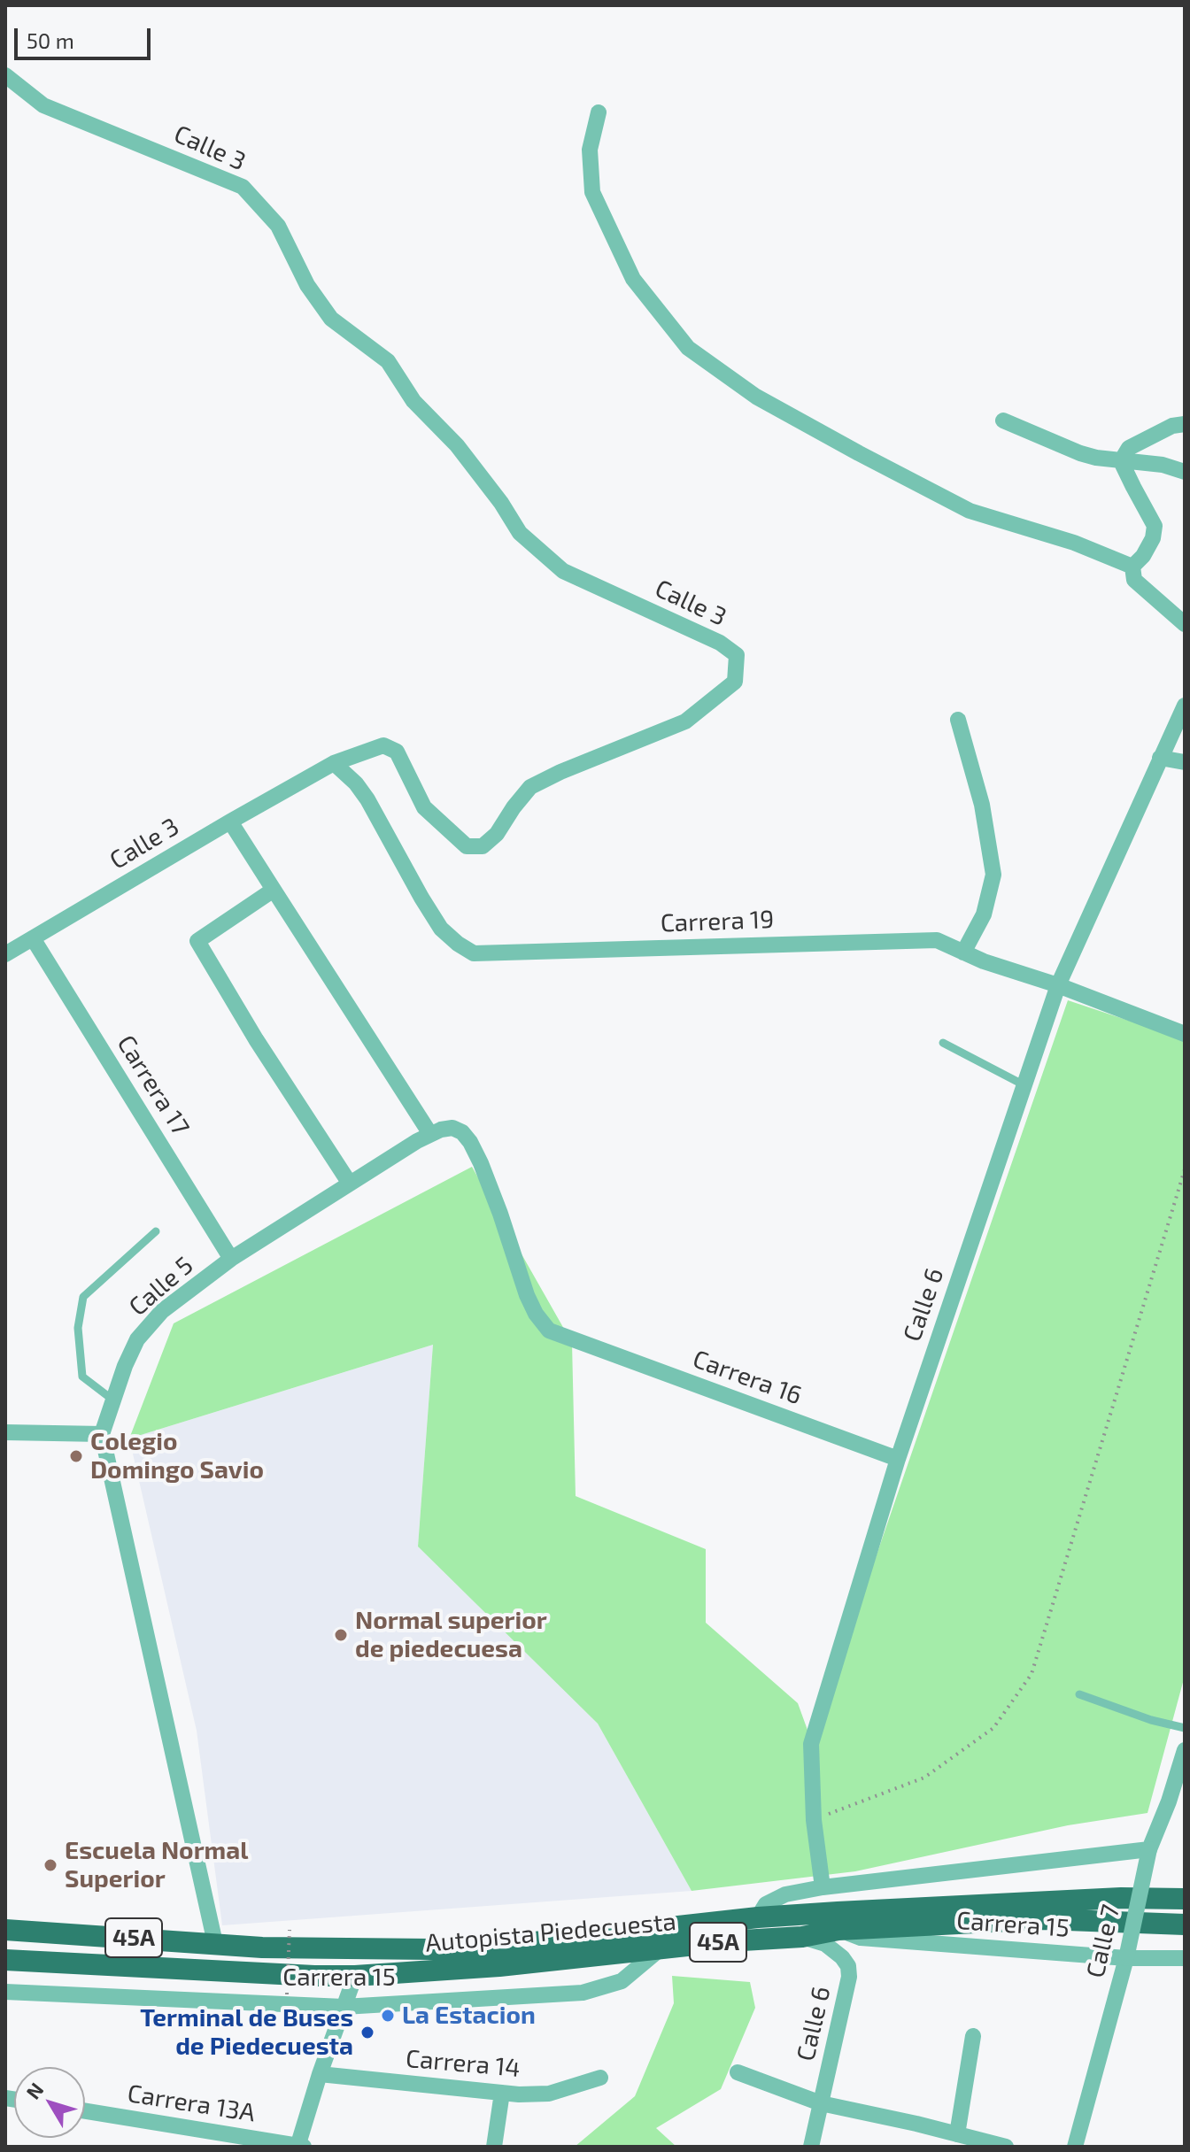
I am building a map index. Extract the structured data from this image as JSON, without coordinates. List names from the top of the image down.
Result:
{
  "streets": {
    "highway": ["Autopista Piedecuesta", "45A"],
    "street": [
      "Calle 3",
      "Carrera 19",
      "Carrera 17",
      "Calle 5",
      "Calle 6",
      "Carrera 16",
      "Carrera 15",
      "Calle 7",
      "Carrera 14",
      "Carrera 13A"
    ]
  },
  "crossings": [
    ["Calle 3", "Carrera 19"],
    ["Calle 3", "Carrera 17"],
    ["Carrera 19", "Calle 6"],
    ["Carrera 17", "Calle 5"],
    ["Calle 5", "Carrera 16"],
    ["Calle 5", "Autopista Piedecuesta"],
    ["Calle 6", "Carrera 16"],
    ["Calle 6", "Autopista Piedecuesta"],
    ["Carrera 15", "Autopista Piedecuesta"],
    ["Carrera 15", "Calle 7"]
  ],
  "places": [
    "Colegio Domingo Savio",
    "Normal superior de piedecuesa",
    "Escuela Normal Superior",
    "La Estacion",
    "Terminal de Buses de Piedecuesta"
  ],
  "scale_bar": "50 m",
  "north": "top left"
}
